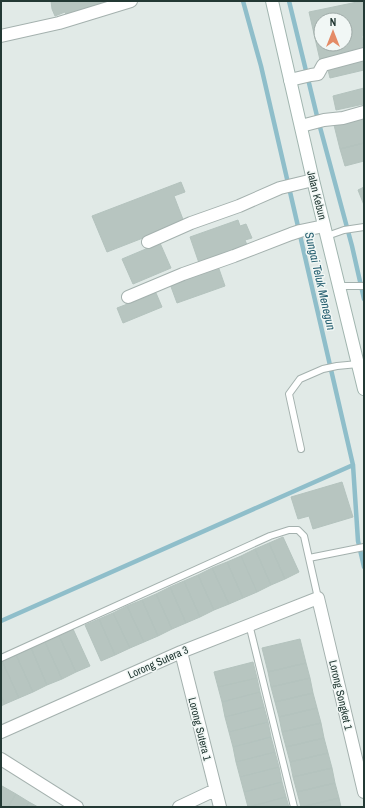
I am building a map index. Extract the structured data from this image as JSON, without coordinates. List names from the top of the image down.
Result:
{
  "streets": {
    "street": [
      "Jalan Kebun",
      "Lorong Sutera 3",
      "Lorong Songket 1",
      "Lorong Sutera 1"
    ]
  },
  "crossings": [
    ["Lorong Sutera 3", "Lorong Songket 1"],
    ["Lorong Sutera 3", "Lorong Sutera 1"]
  ],
  "water": ["Sungai Teluk Menegun"],
  "north": "top"
}
